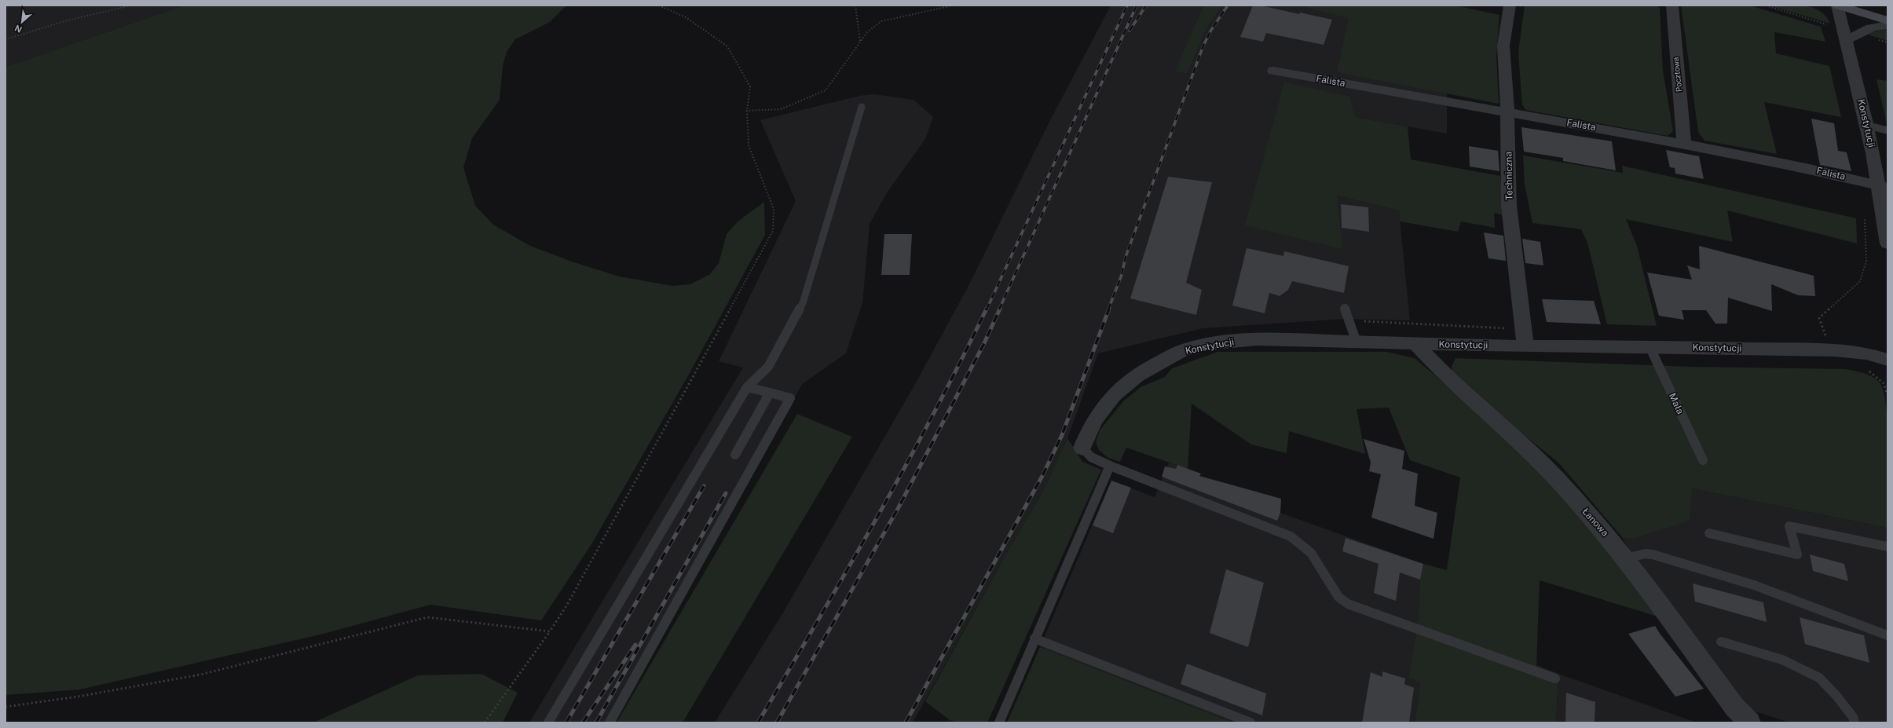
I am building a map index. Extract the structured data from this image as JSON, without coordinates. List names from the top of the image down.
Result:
{
  "streets": {
    "street": [
      "Pocztowa",
      "Falista",
      "Konstytucji",
      "Techniczna",
      "Łanowa"
    ],
    "lane": ["Mała"]
  },
  "crossings": [
    ["Pocztowa", "Falista"],
    ["Falista", "Konstytucji"],
    ["Falista", "Techniczna"],
    ["Konstytucji", "Techniczna"],
    ["Konstytucji", "Mała"],
    ["Konstytucji", "Łanowa"]
  ],
  "north": "bottom left"
}
